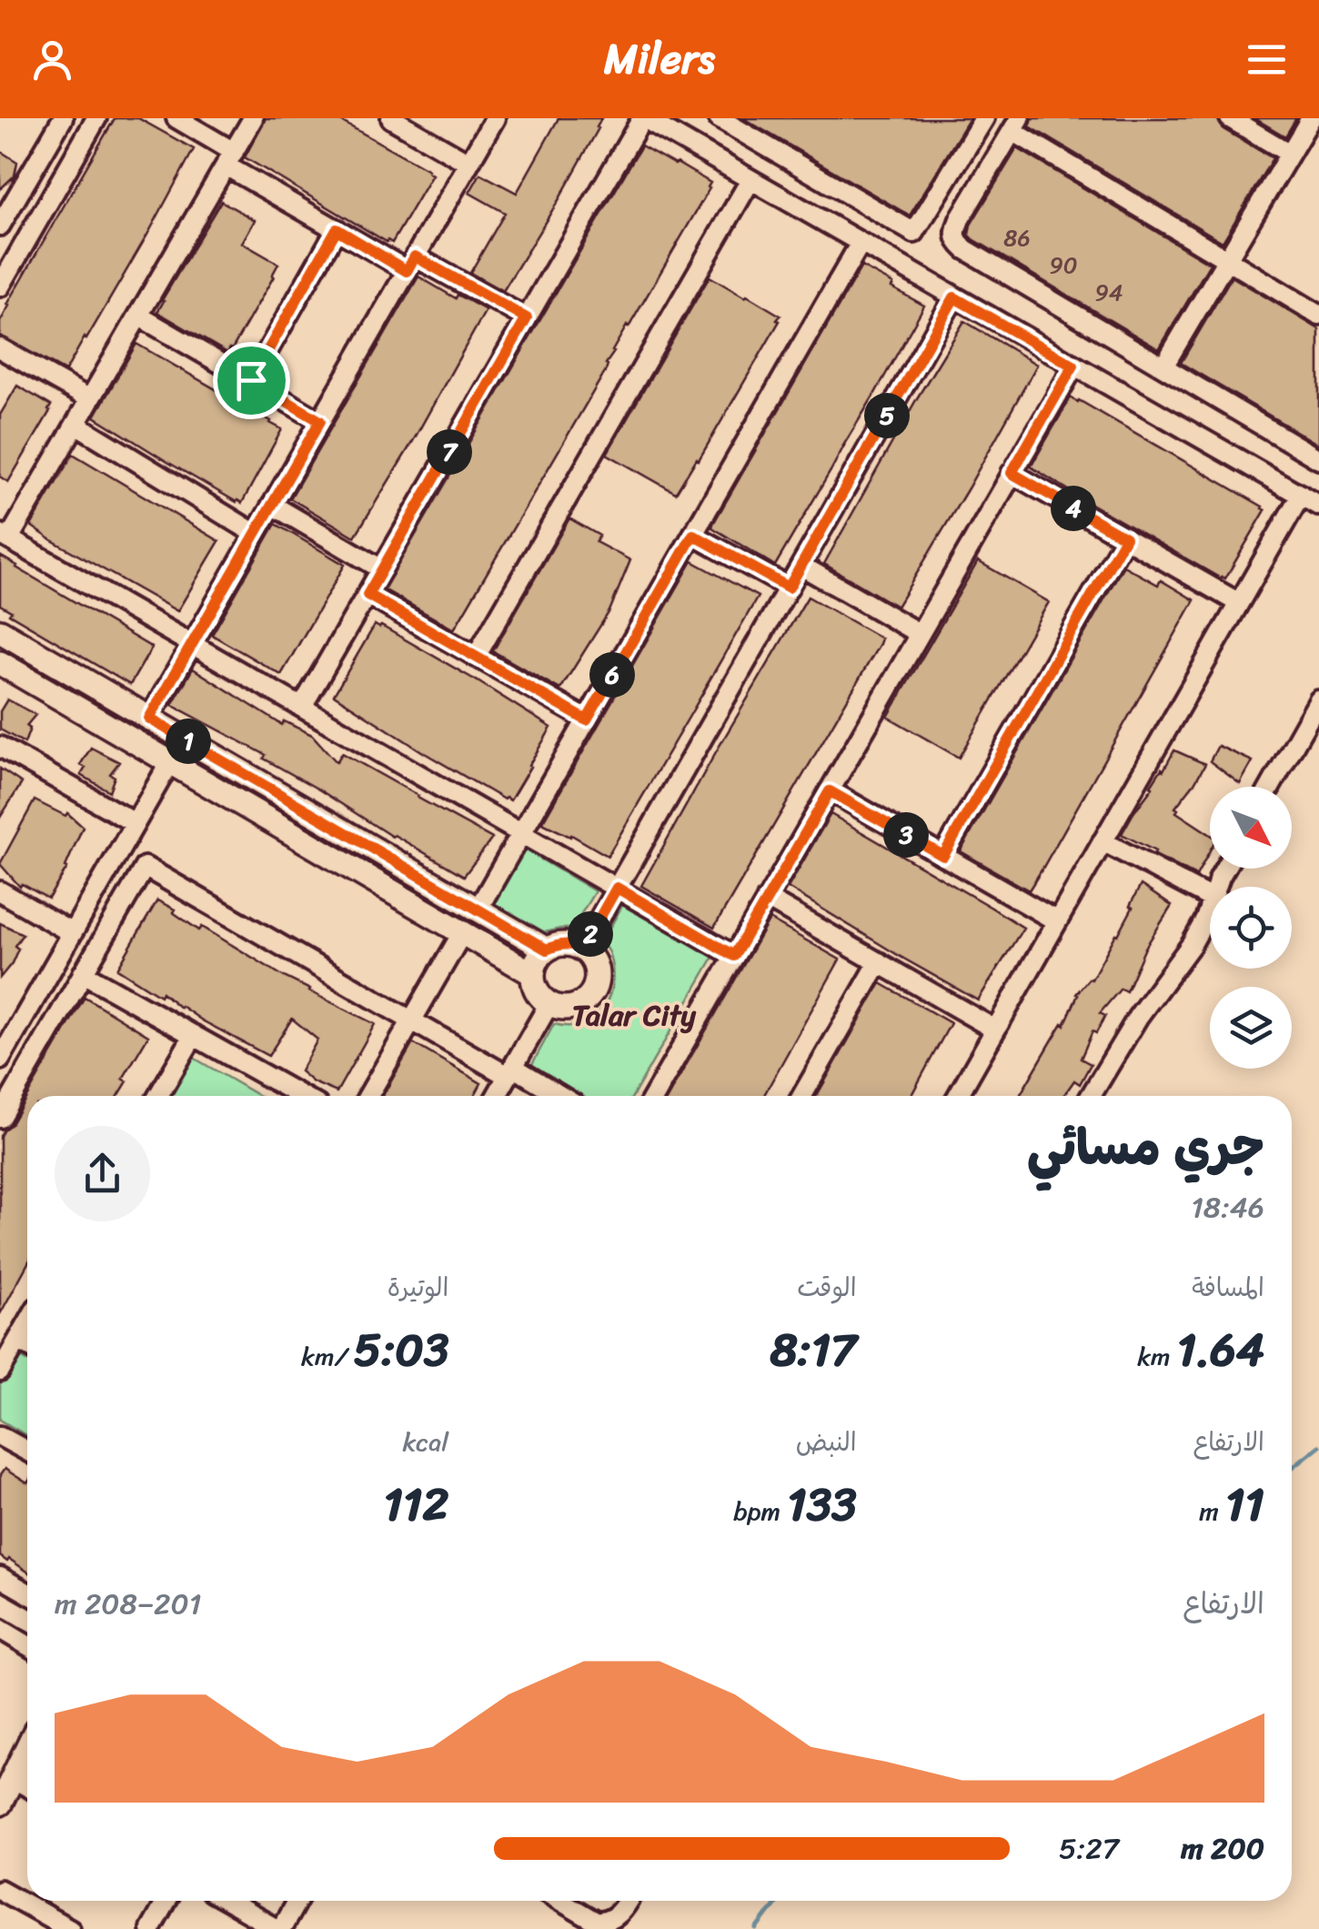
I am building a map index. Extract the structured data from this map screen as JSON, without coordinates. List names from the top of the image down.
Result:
{
  "districts": ["Talar City"],
  "house_numbers": ["86", "90", "94"],
  "north": "bottom right",
  "page": {
    "header": "Milers",
    "pins": [
      "5",
      "7",
      "4",
      "6",
      "1",
      "3",
      "2"
    ],
    "heading": ["جري مسائي", "18:46"],
    "stats": [
      ["المسافة", "1.64 km"],
      ["الوقت", "8:17"],
      ["الوتيرة", "5:03 /km"],
      ["الارتفاع", "11 m"],
      ["النبض", "133 bpm"],
      ["kcal", "112"]
    ],
    "chart": ["الارتفاع", "201–208 m"],
    "list": [
      {
        "name": "200 m",
        "note": "5:27"
      }
    ]
  }
}
